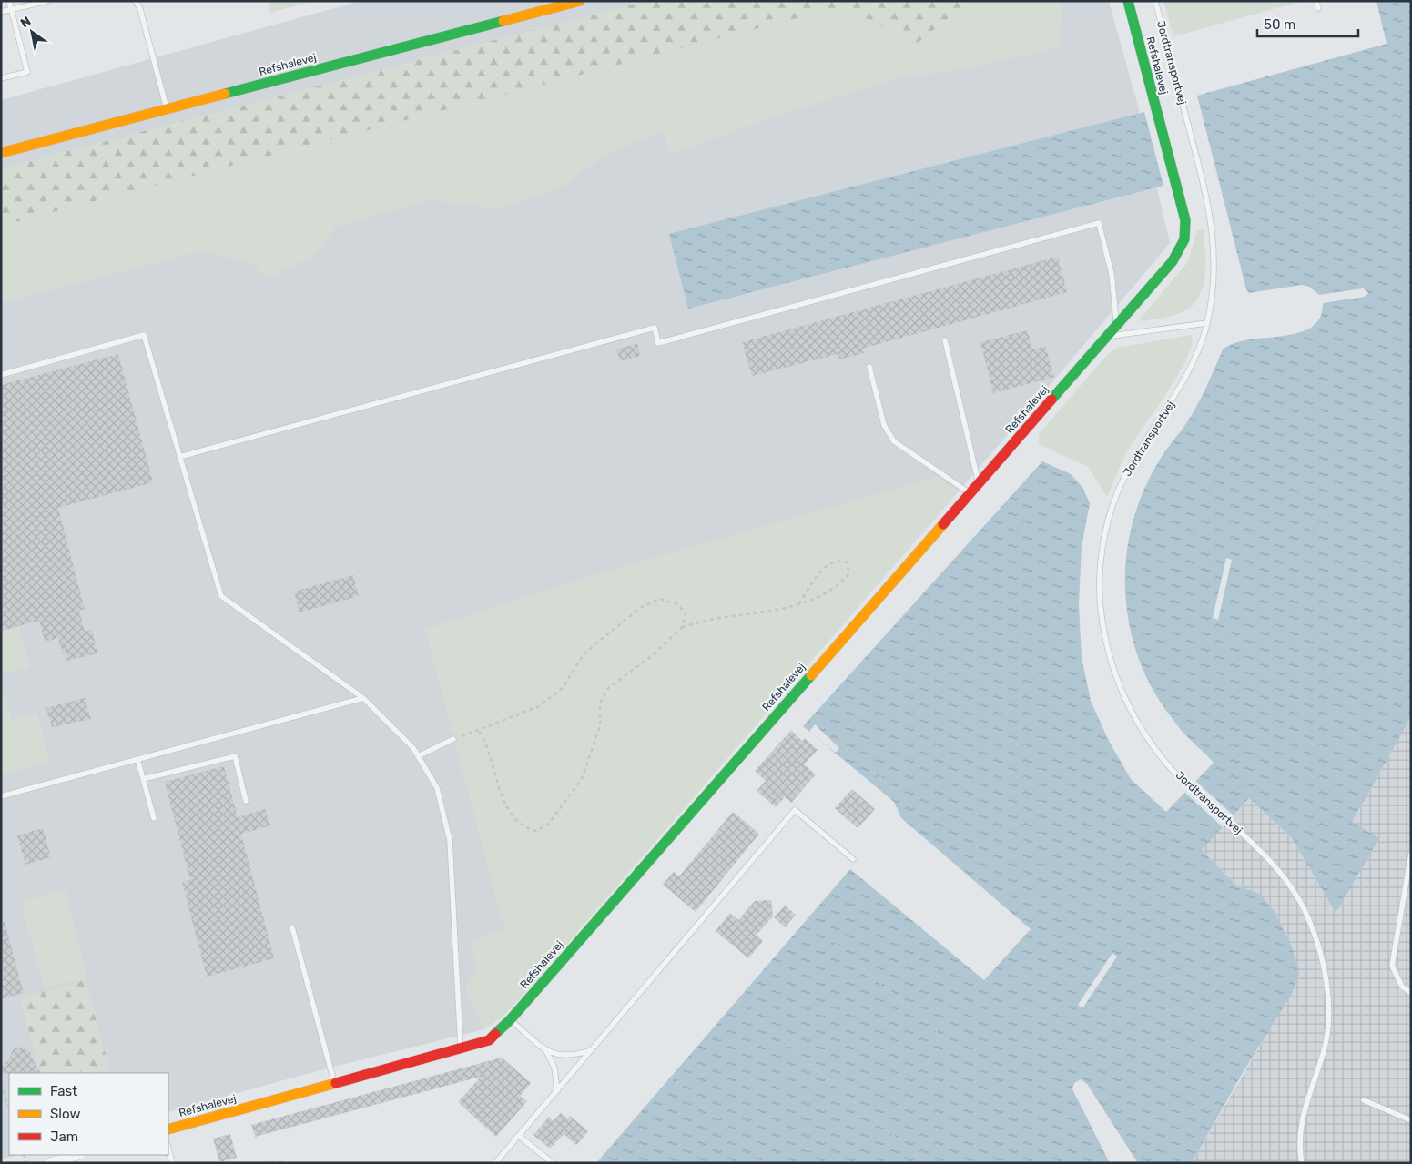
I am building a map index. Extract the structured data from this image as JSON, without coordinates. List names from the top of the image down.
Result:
{
  "streets": {
    "street": ["Refshalevej"],
    "lane": ["Jordtransportvej"]
  },
  "legend": ["Fast", "Slow", "Jam"],
  "scale_bar": "50 m",
  "north": "top left"
}
